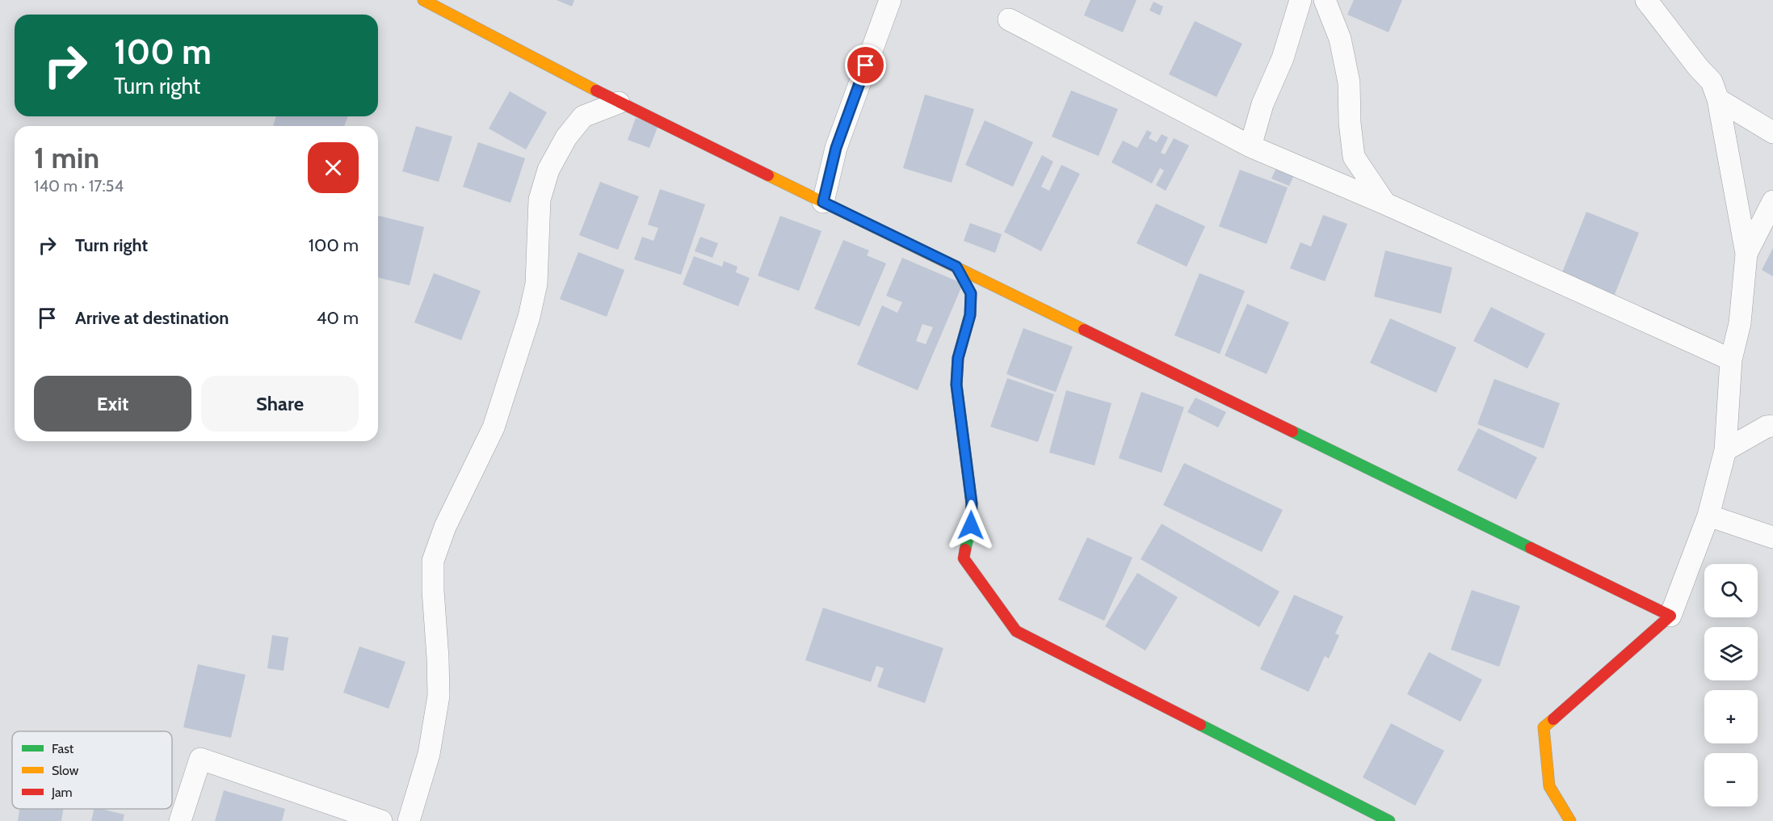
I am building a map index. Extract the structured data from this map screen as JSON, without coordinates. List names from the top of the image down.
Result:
{
  "legend": ["Fast", "Slow", "Jam"],
  "page": {
    "turn": ["100 m", "Turn right"],
    "heading": ["1 min", "140 m · 17:54"],
    "list": [
      {
        "name": "Turn right",
        "value": "100 m"
      },
      {
        "name": "Arrive at destination",
        "value": "40 m"
      }
    ],
    "buttons": ["Exit", "Share"],
    "map_buttons": ["+", "−"]
  }
}
